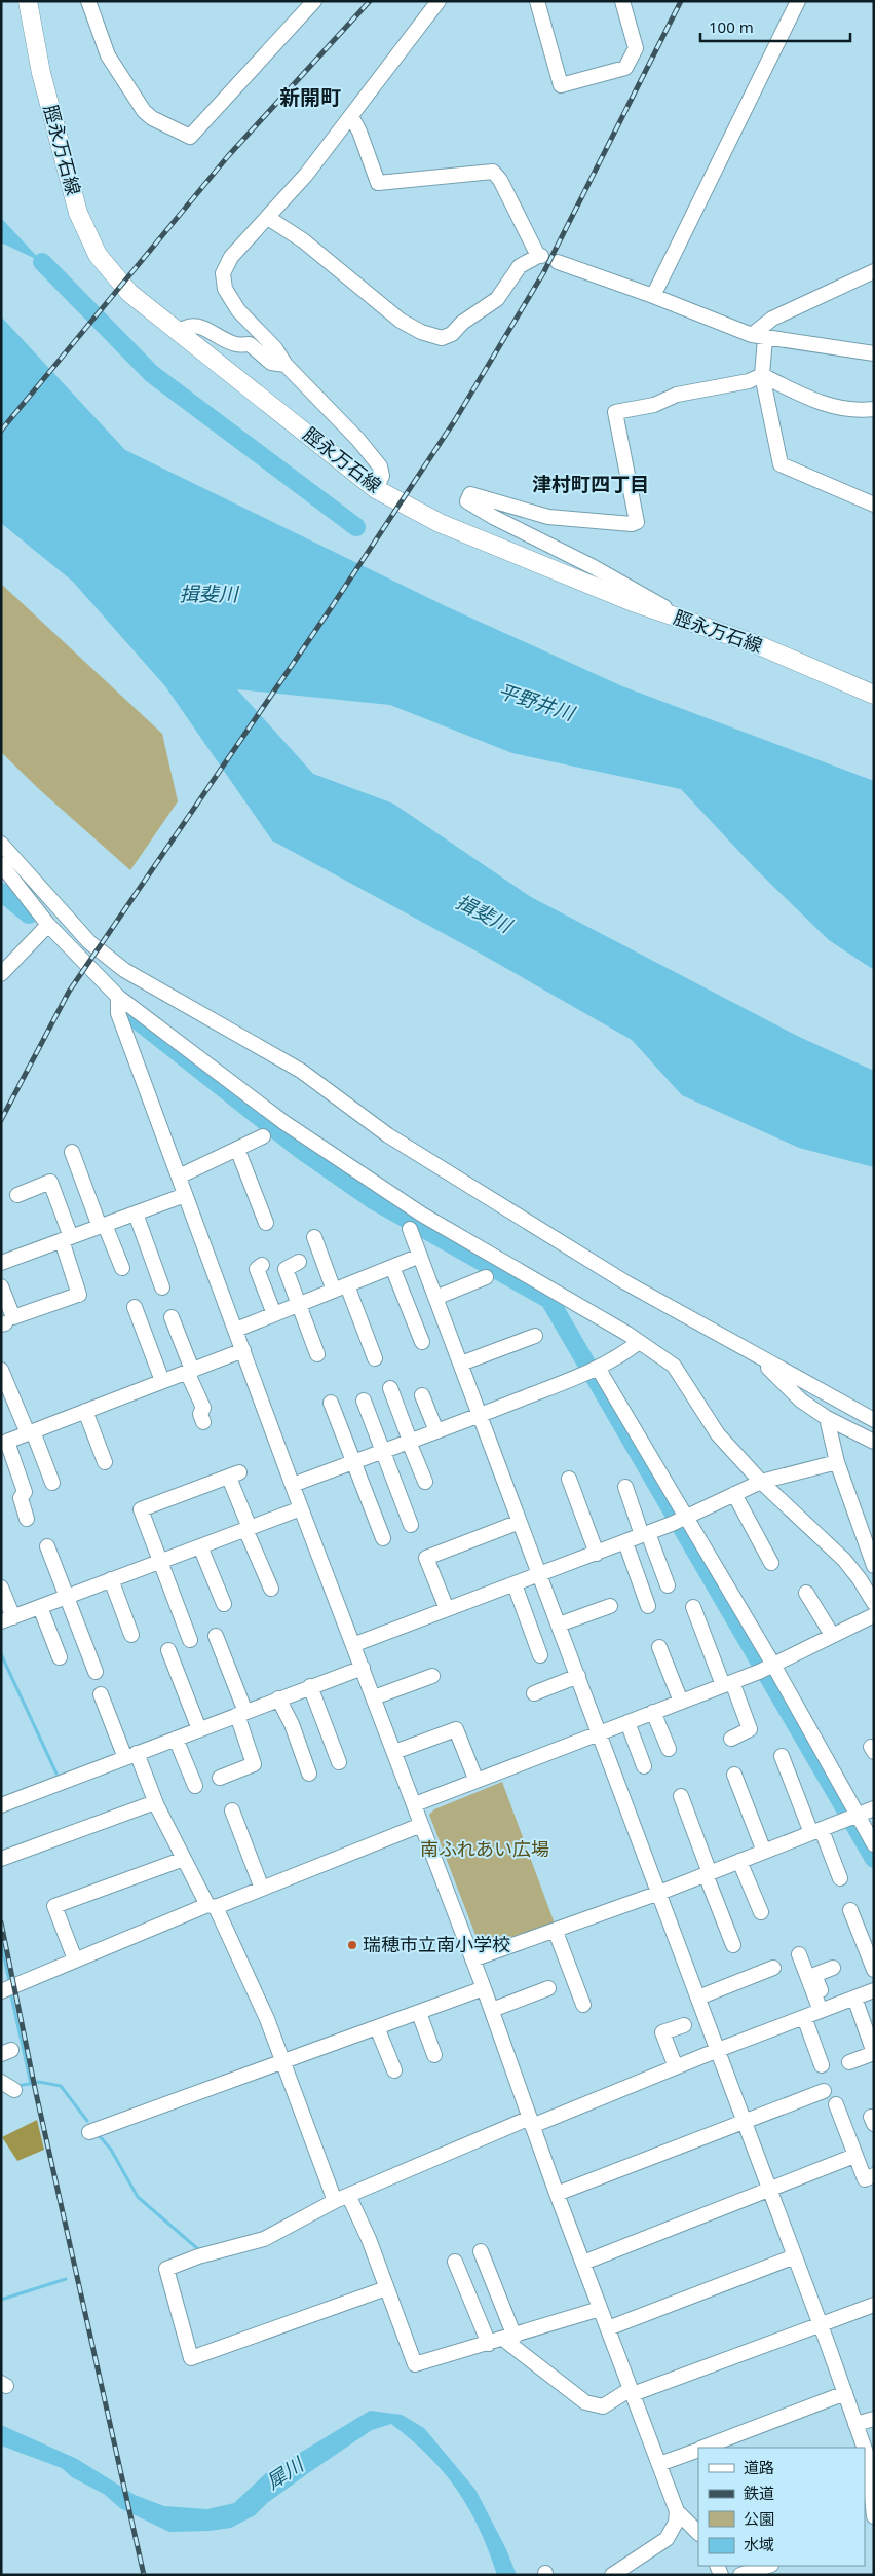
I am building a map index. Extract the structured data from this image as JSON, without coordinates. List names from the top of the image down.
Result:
{
  "streets": {
    "main road": ["脛永万石線"]
  },
  "districts": ["新開町", "津村町四丁目"],
  "water": ["揖斐川", "平野井川", "犀川"],
  "parks": ["南ふれあい広場"],
  "places": ["瑞穂市立南小学校"],
  "legend": [
    "道路",
    "鉄道",
    "公園",
    "水域"
  ],
  "scale_bar": "100 m"
}
